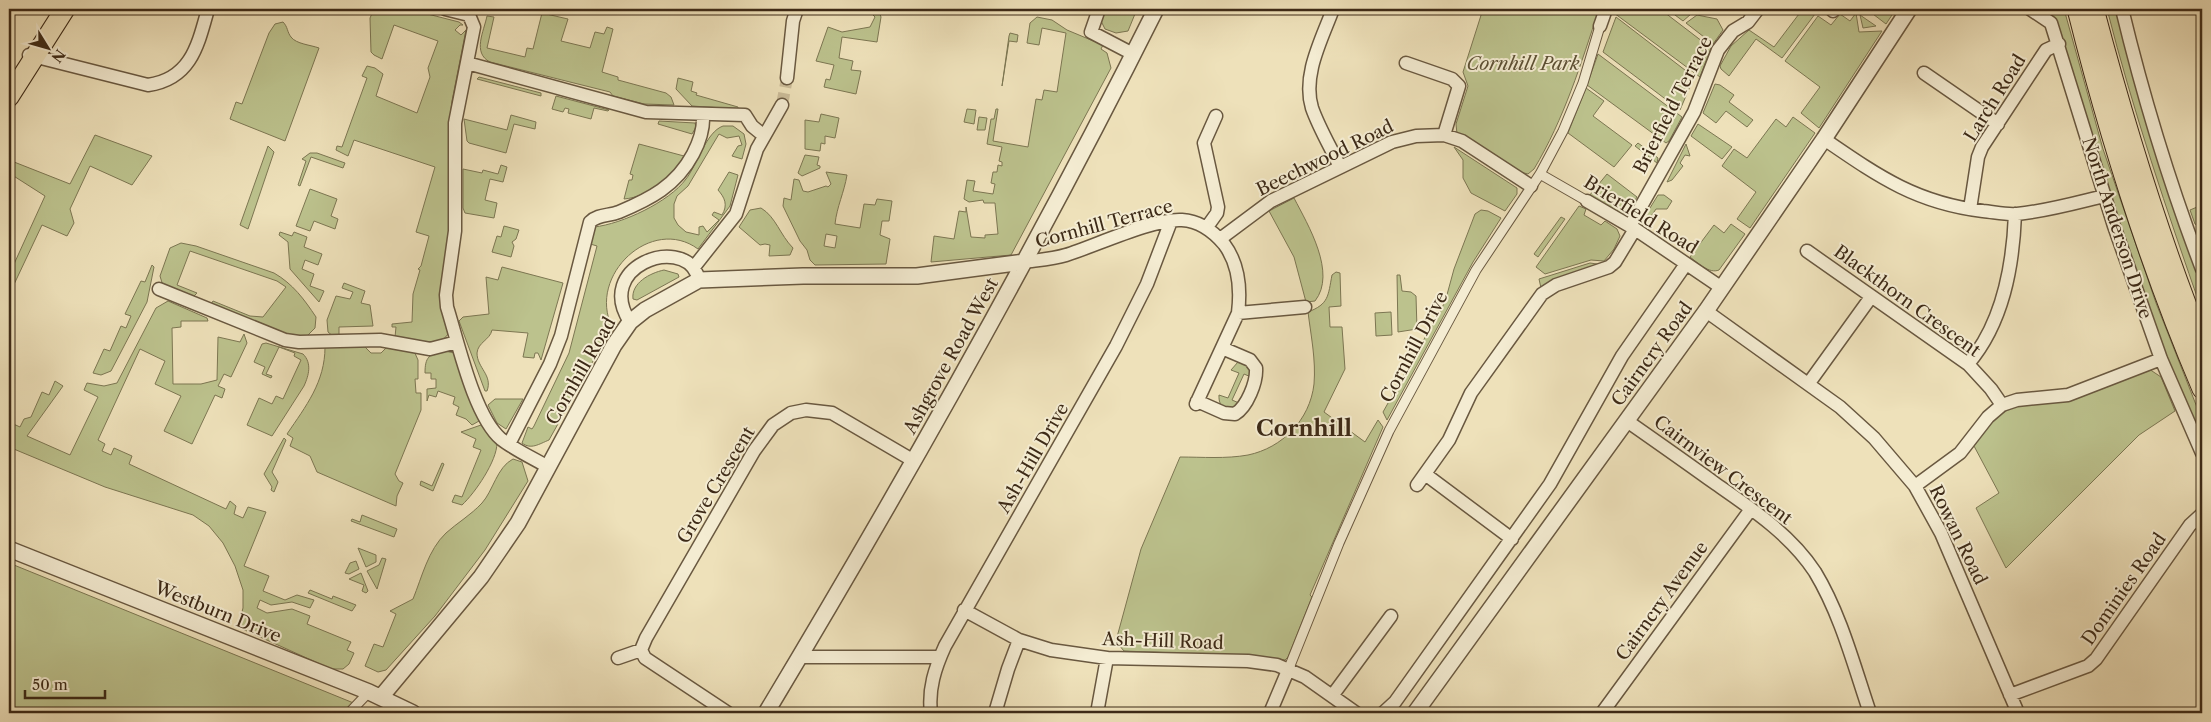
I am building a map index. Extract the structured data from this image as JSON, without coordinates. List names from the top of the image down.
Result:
{
  "streets": {
    "main road": ["North Anderson Drive"],
    "street": [
      "Larch Road",
      "Brierfield Terrace",
      "Beechwood Road",
      "Brierfield Road",
      "Cornhill Terrace",
      "Blackthorn Crescent",
      "Cornhill Drive",
      "Cairncry Road",
      "Ashgrove Road West",
      "Cornhill Road",
      "Ash-Hill Drive",
      "Cairnview Crescent",
      "Grove Crescent",
      "Rowan Road",
      "Dominies Road",
      "Cairncry Avenue",
      "Westburn Drive",
      "Ash-Hill Road"
    ]
  },
  "crossings": [
    ["Larch Road", "North Anderson Drive"],
    ["Brierfield Terrace", "Brierfield Road"],
    ["Brierfield Terrace", "Cairncry Road"],
    ["Beechwood Road", "Cornhill Terrace"],
    ["Beechwood Road", "Cornhill Drive"],
    ["Brierfield Road", "Cornhill Drive"],
    ["Brierfield Road", "Cairncry Road"],
    ["Cornhill Terrace", "Ashgrove Road West"],
    ["Cornhill Terrace", "Cornhill Road"],
    ["Cornhill Terrace", "Ash-Hill Drive"],
    ["Cornhill Drive", "Ash-Hill Road"],
    ["Cairncry Road", "Cairnview Crescent"],
    ["Cairncry Road", "Rowan Road"],
    ["Ashgrove Road West", "Cornhill Road"],
    ["Ashgrove Road West", "Grove Crescent"],
    ["Cornhill Road", "Westburn Drive"],
    ["Ash-Hill Drive", "Ash-Hill Road"],
    ["Cairnview Crescent", "Cairncry Avenue"],
    ["Rowan Road", "Dominies Road"]
  ],
  "districts": ["Cornhill"],
  "parks": ["Cornhill Park"],
  "scale_bar": "50 m",
  "north": "bottom right"
}
